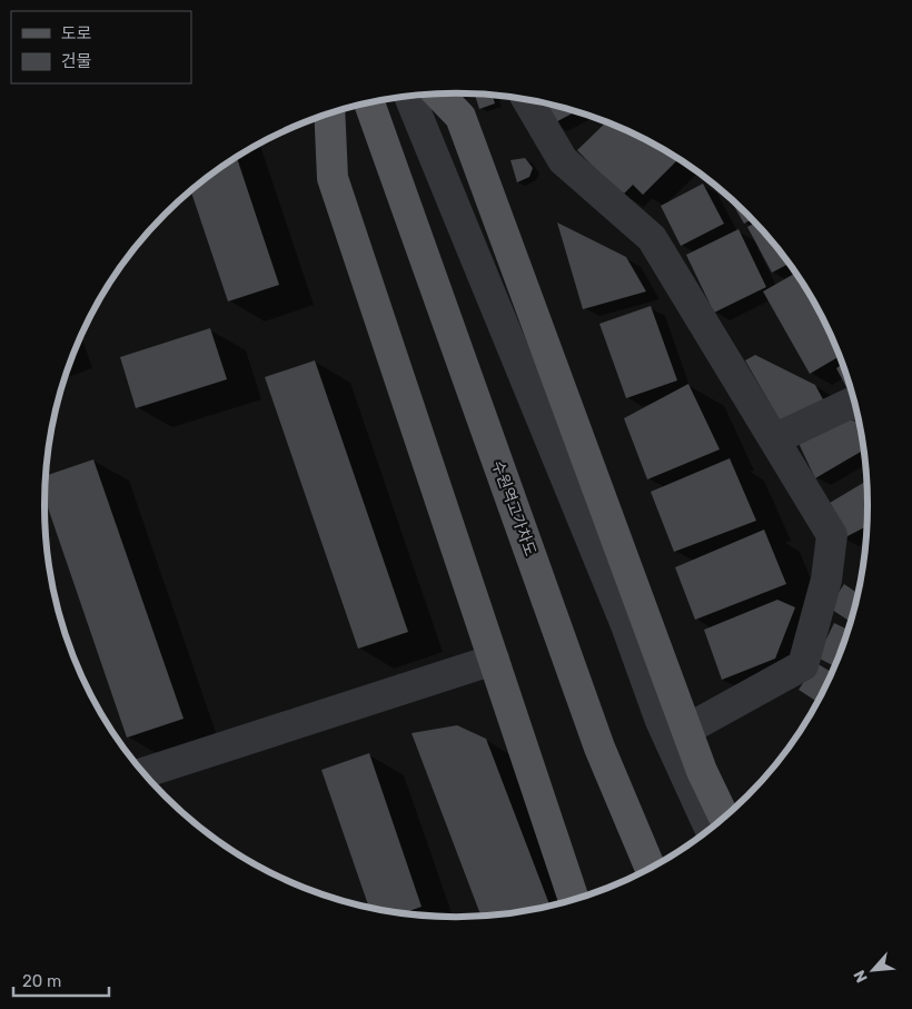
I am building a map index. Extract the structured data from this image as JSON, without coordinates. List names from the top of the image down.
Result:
{
  "streets": {
    "main road": ["수원역고가차도"]
  },
  "legend": ["도로", "건물"],
  "scale_bar": "20 m",
  "north": "bottom left"
}
